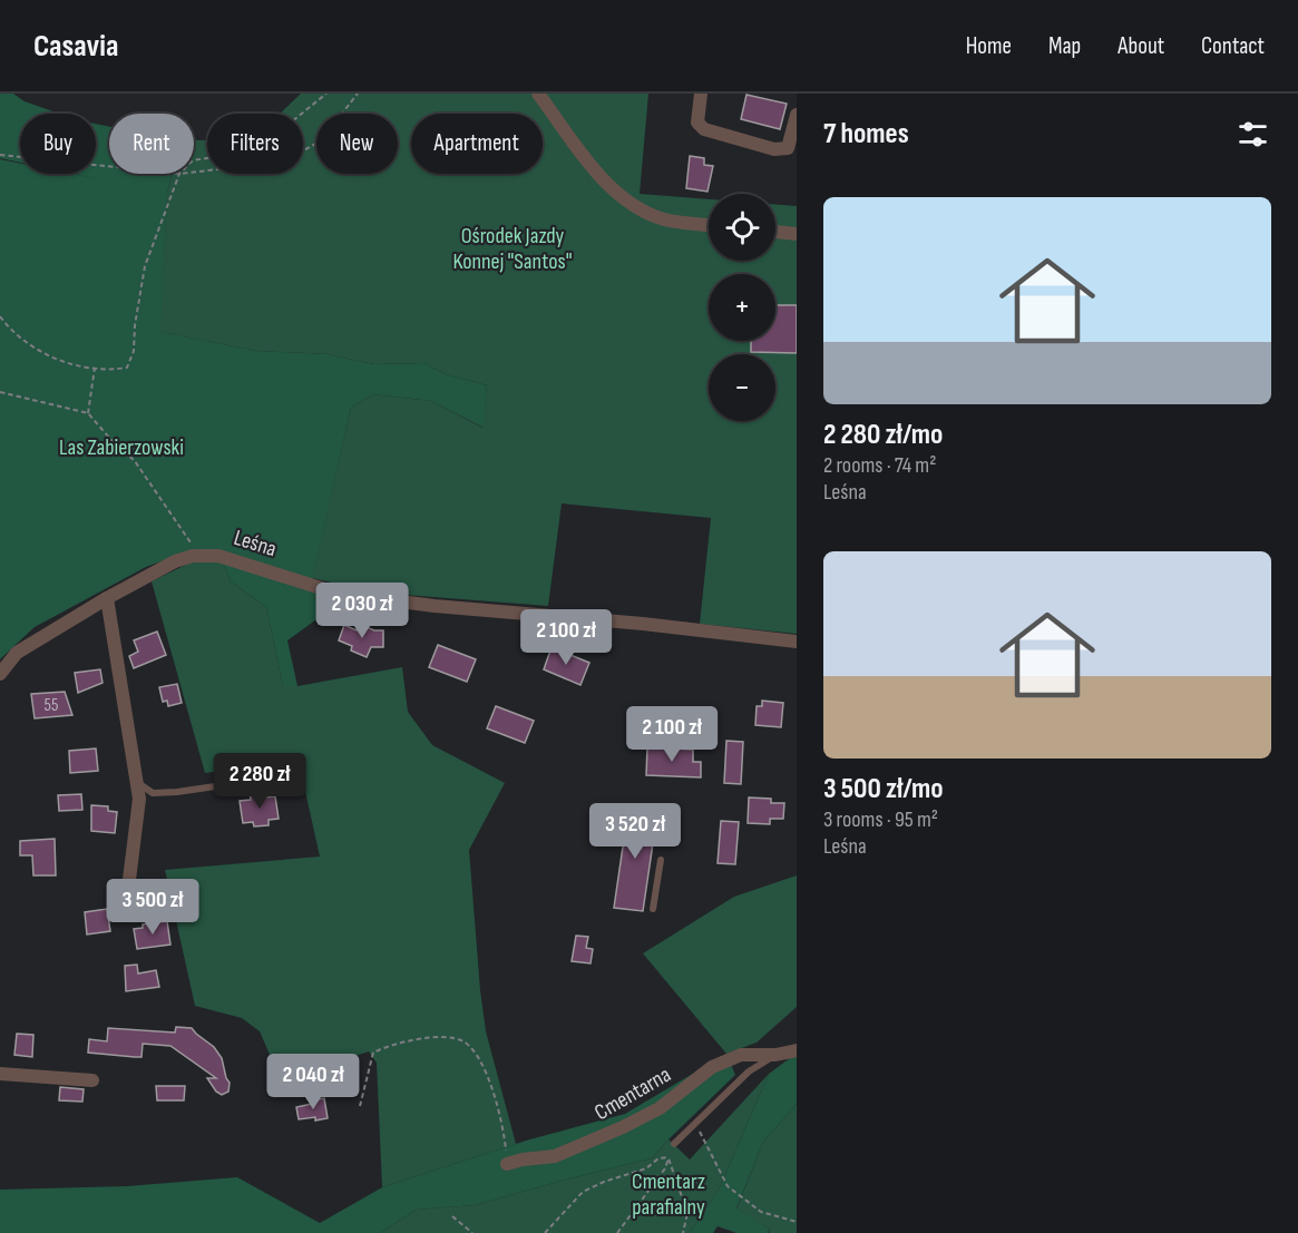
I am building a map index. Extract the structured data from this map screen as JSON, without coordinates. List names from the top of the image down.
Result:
{
  "streets": {
    "street": ["Leśna", "Cmentarna"]
  },
  "parks": ["Ośrodek Jazdy Konnej \"Santos\"", "Las Zabierzowski", "Cmentarz parafialny"],
  "house_numbers": ["55"],
  "page": {
    "header": "Casavia",
    "nav": [
      "Home",
      "Map",
      "About",
      "Contact"
    ],
    "heading": "7 homes",
    "chip": [
      "Buy",
      "Rent",
      "Filters",
      "New",
      "Apartment"
    ],
    "list": [
      {
        "name": "2 280 zł/mo",
        "note": "2 rooms · 74 m² · Leśna"
      },
      {
        "name": "3 500 zł/mo",
        "note": "3 rooms · 95 m² · Leśna"
      }
    ],
    "map_buttons": ["+", "−"],
    "price": [
      "2 030 zł",
      "2 100 zł",
      "2 100 zł",
      "2 280 zł",
      "3 520 zł",
      "3 500 zł",
      "2 040 zł"
    ]
  }
}
